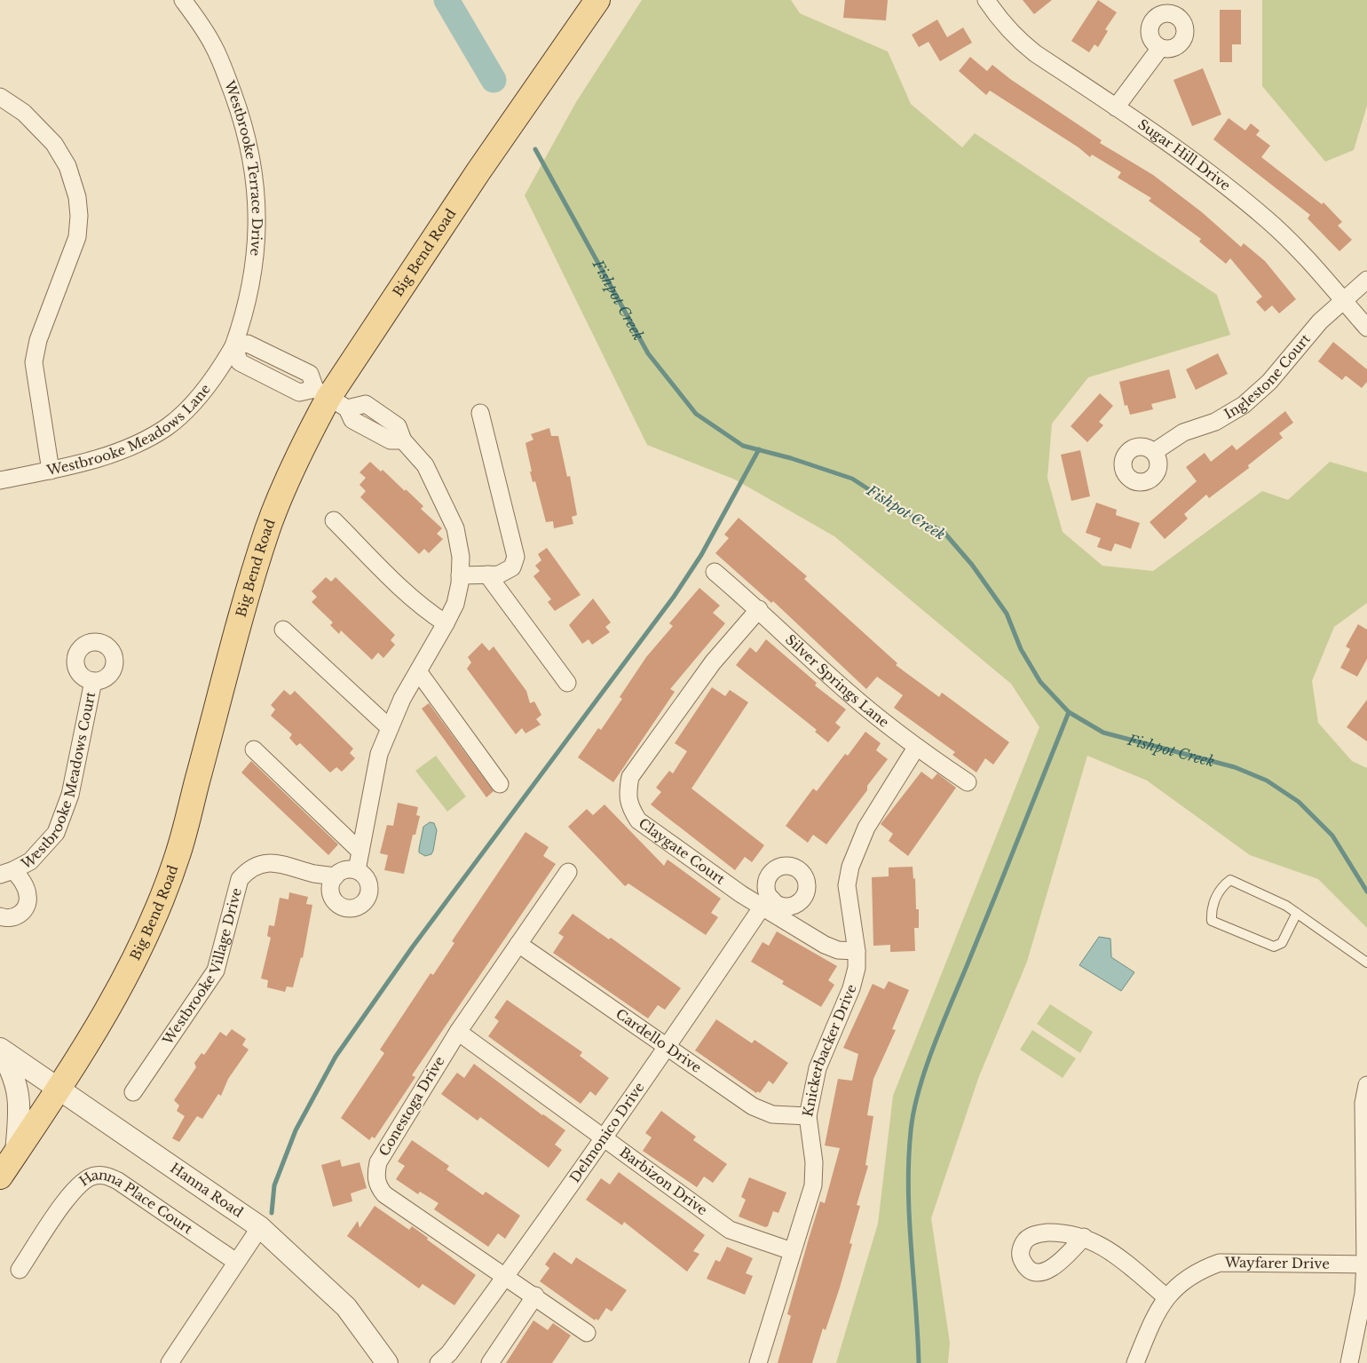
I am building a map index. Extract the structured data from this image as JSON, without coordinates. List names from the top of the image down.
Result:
{
  "streets": {
    "main road": ["Big Bend Road"],
    "street": [
      "Sugar Hill Drive",
      "Westbrooke Terrace Drive",
      "Inglestone Court",
      "Westbrooke Meadows Lane",
      "Silver Springs Lane",
      "Westbrooke Meadows Court",
      "Claygate Court",
      "Westbrooke Village Drive",
      "Cardello Drive",
      "Knickerbacker Drive",
      "Conestoga Drive",
      "Delmonico Drive",
      "Barbizon Drive",
      "Hanna Road",
      "Hanna Place Court",
      "Wayfarer Drive"
    ]
  },
  "crossings": [
    ["Sugar Hill Drive", "Inglestone Court"],
    ["Westbrooke Terrace Drive", "Westbrooke Meadows Lane"],
    ["Big Bend Road", "Hanna Road"],
    ["Silver Springs Lane", "Claygate Court"],
    ["Silver Springs Lane", "Knickerbacker Drive"],
    ["Claygate Court", "Knickerbacker Drive"],
    ["Claygate Court", "Delmonico Drive"],
    ["Cardello Drive", "Knickerbacker Drive"],
    ["Cardello Drive", "Conestoga Drive"],
    ["Cardello Drive", "Delmonico Drive"],
    ["Knickerbacker Drive", "Barbizon Drive"],
    ["Conestoga Drive", "Delmonico Drive"],
    ["Conestoga Drive", "Barbizon Drive"],
    ["Delmonico Drive", "Barbizon Drive"]
  ],
  "water": ["Fishpot Creek"]
}
